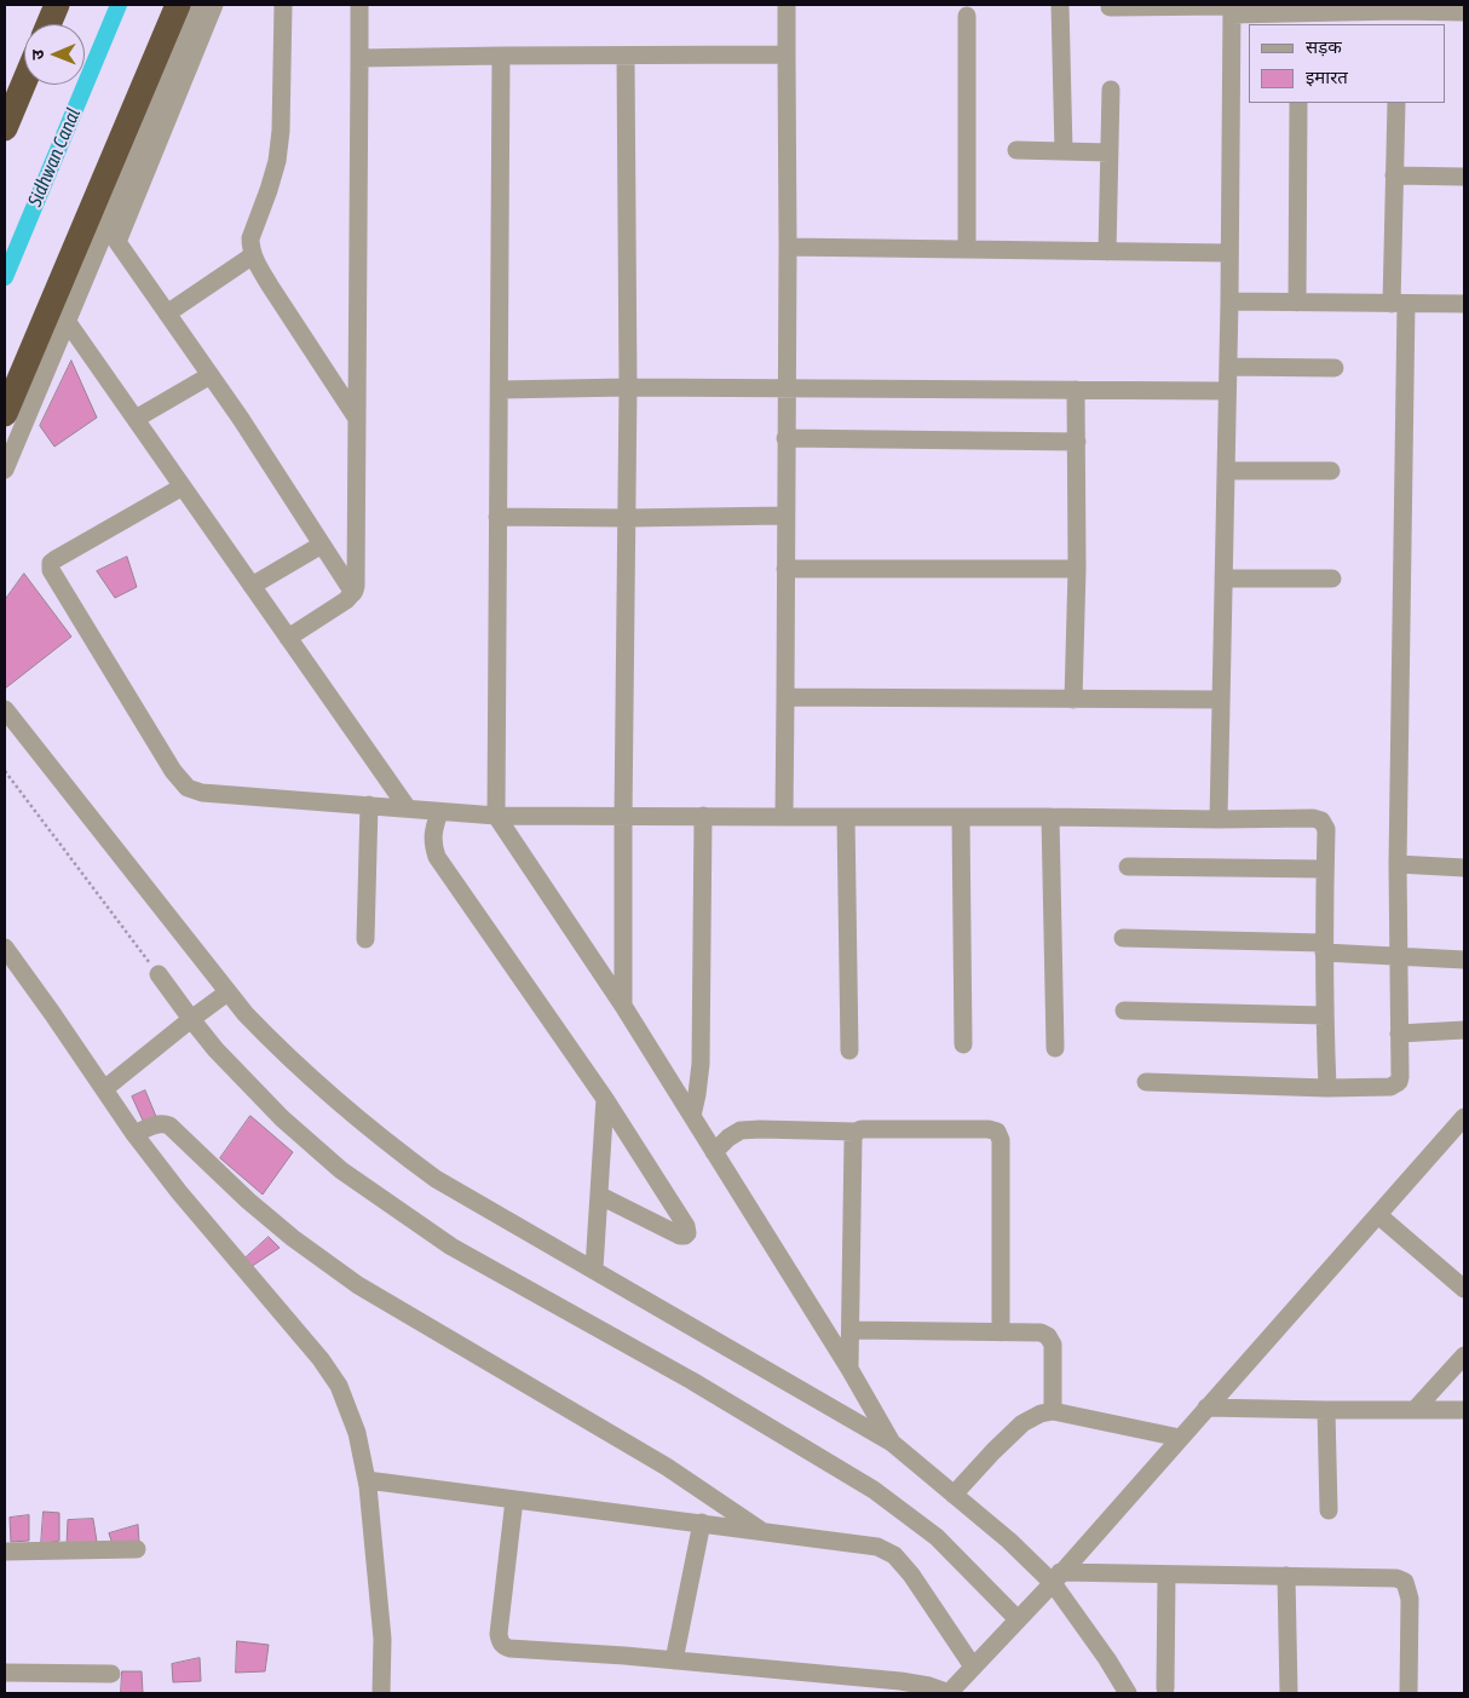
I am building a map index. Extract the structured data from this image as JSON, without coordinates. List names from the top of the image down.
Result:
{
  "water": ["Sidhwan Canal"],
  "legend": ["सड़क", "इमारत"],
  "north": "left"
}
